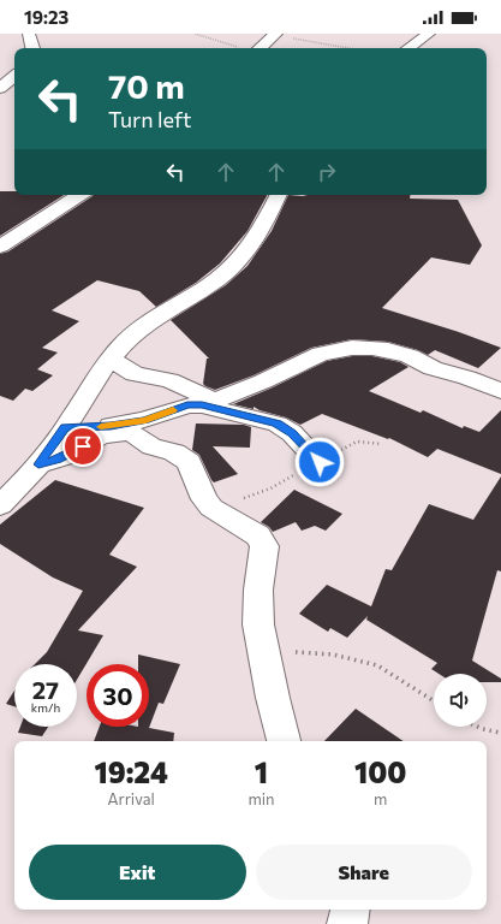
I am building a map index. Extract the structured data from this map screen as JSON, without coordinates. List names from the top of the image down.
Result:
{
  "page": {
    "status": "19:23",
    "turn": ["70 m", "Turn left"],
    "speed": "27 km/h",
    "limit": "30",
    "eta": [
      "19:24",
      "Arrival",
      "1",
      "min",
      "100",
      "m"
    ],
    "buttons": ["Exit", "Share"]
  }
}
